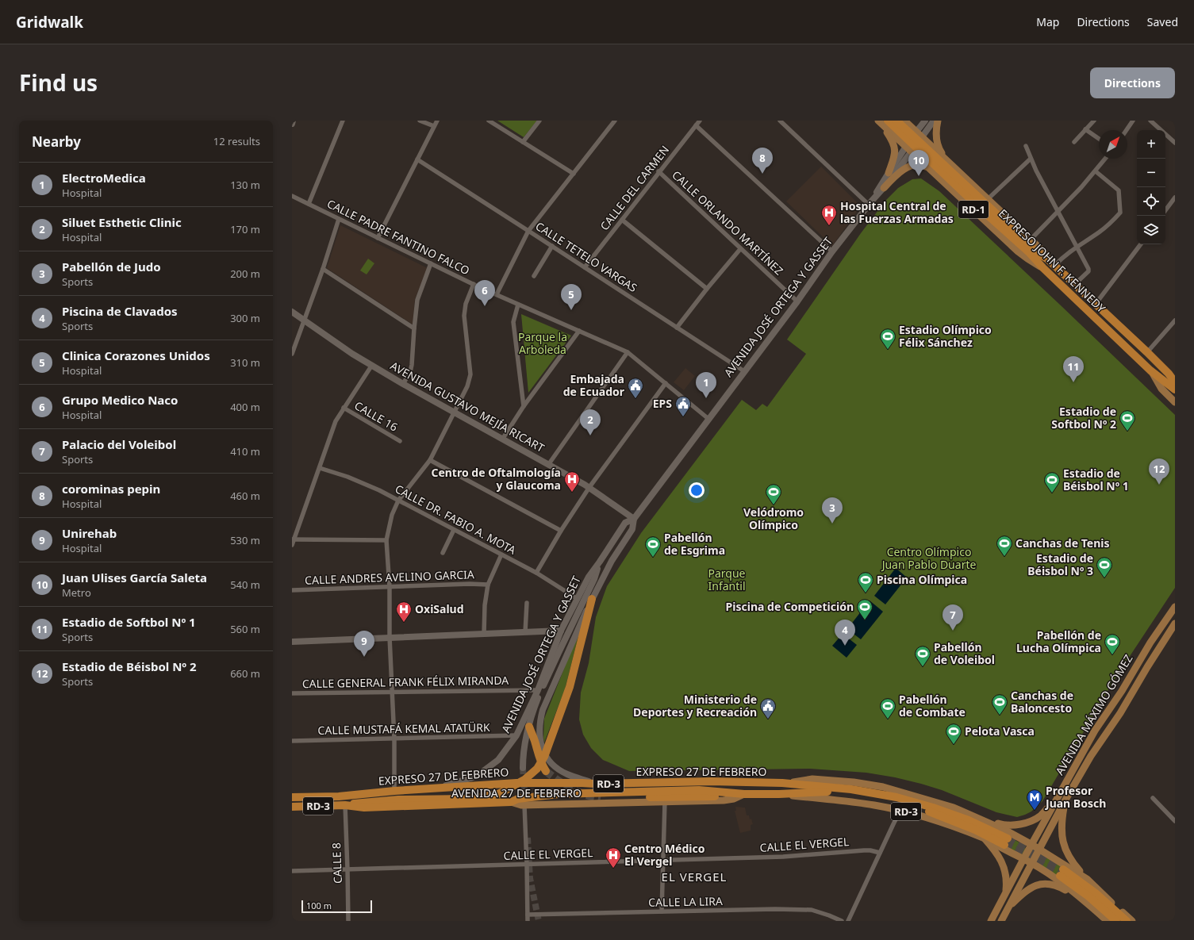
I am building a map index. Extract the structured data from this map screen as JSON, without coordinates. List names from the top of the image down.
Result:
{
  "streets": {
    "highway": [
      "RD-1",
      "EXPRESO JOHN F. KENNEDY",
      "EXPRESO 27 DE FEBRERO",
      "RD-3",
      "AVENIDA 27 DE FEBRERO"
    ],
    "main road": ["AVENIDA JOSÉ ORTEGA Y GASSET", "AVENIDA GUSTAVO MEJÍA RICART", "AVENIDA MÁXIMO GÓMEZ"],
    "street": [
      "CALLE DEL CARMEN",
      "CALLE ORLANDO MARTÍNEZ",
      "CALLE PADRE FANTINO FALCO",
      "CALLE TETELO VARGAS",
      "CALLE 16",
      "CALLE DR. FABIO A. MOTA",
      "CALLE ANDRES AVELINO GARCIA",
      "CALLE GENERAL FRANK FÉLIX MIRANDA",
      "CALLE MUSTAFÁ KEMAL ATATÜRK",
      "CALLE EL VERGEL",
      "CALLE 8",
      "CALLE LA LIRA"
    ]
  },
  "crossings": [
    ["CALLE DEL CARMEN", "CALLE ORLANDO MARTÍNEZ"],
    ["CALLE DEL CARMEN", "CALLE TETELO VARGAS"],
    ["RD-1", "EXPRESO JOHN F. KENNEDY"],
    ["RD-1", "AVENIDA JOSÉ ORTEGA Y GASSET"],
    ["CALLE ORLANDO MARTÍNEZ", "AVENIDA JOSÉ ORTEGA Y GASSET"],
    ["CALLE PADRE FANTINO FALCO", "AVENIDA JOSÉ ORTEGA Y GASSET"],
    ["CALLE TETELO VARGAS", "AVENIDA JOSÉ ORTEGA Y GASSET"],
    ["AVENIDA JOSÉ ORTEGA Y GASSET", "AVENIDA GUSTAVO MEJÍA RICART"],
    ["AVENIDA JOSÉ ORTEGA Y GASSET", "CALLE DR. FABIO A. MOTA"],
    ["AVENIDA JOSÉ ORTEGA Y GASSET", "CALLE GENERAL FRANK FÉLIX MIRANDA"],
    ["AVENIDA JOSÉ ORTEGA Y GASSET", "CALLE MUSTAFÁ KEMAL ATATÜRK"],
    ["AVENIDA JOSÉ ORTEGA Y GASSET", "EXPRESO 27 DE FEBRERO"],
    ["AVENIDA MÁXIMO GÓMEZ", "RD-3"],
    ["EXPRESO 27 DE FEBRERO", "RD-3"],
    ["EXPRESO 27 DE FEBRERO", "AVENIDA 27 DE FEBRERO"],
    ["RD-3", "AVENIDA 27 DE FEBRERO"],
    ["RD-3", "CALLE 8"],
    ["AVENIDA 27 DE FEBRERO", "CALLE 8"],
    ["CALLE EL VERGEL", "CALLE 8"]
  ],
  "districts": ["EL VERGEL"],
  "parks": ["Parque la Arboleda", "Centro Olímpico Juan Pablo Duarte", "Parque Infantil"],
  "places": {
    "hospital": [
      "Hospital Central de las Fuerzas Armadas",
      "Centro de Oftalmología y Glaucoma",
      "OxiSalud",
      "Centro Médico El Vergel"
    ],
    "sports": [
      "Estadio Olímpico Félix Sánchez",
      "Estadio de Softbol Nº 2",
      "Estadio de Béisbol Nº 1",
      "Velódromo Olímpico",
      "Canchas de Tenis",
      "Pabellón de Esgrima",
      "Estadio de Béisbol Nº 3",
      "Piscina Olímpica",
      "Piscina de Competición",
      "Pabellón de Lucha Olímpica",
      "Pabellón de Voleibol",
      "Canchas de Baloncesto",
      "Pabellón de Combate",
      "Pelota Vasca"
    ],
    "public building": ["Embajada de Ecuador", "EPS", "Ministerio de Deportes y Recreación"],
    "metro station": ["Profesor Juan Bosch"]
  },
  "scale_bar": "100 m",
  "north": "top right",
  "page": {
    "header": "Gridwalk",
    "nav": ["Map", "Directions", "Saved"],
    "title": "Find us",
    "buttons": "Directions",
    "heading": ["Nearby", "12 results"],
    "map_buttons": ["+", "−"],
    "pins": [
      "8",
      "10",
      "6",
      "5",
      "11",
      "1",
      "2",
      "12",
      "3",
      "7",
      "4",
      "9"
    ],
    "list": [
      {
        "mark": "1",
        "name": "ElectroMedica",
        "note": "Hospital",
        "value": "130 m"
      },
      {
        "mark": "2",
        "name": "Siluet Esthetic Clinic",
        "note": "Hospital",
        "value": "170 m"
      },
      {
        "mark": "3",
        "name": "Pabellón de Judo",
        "note": "Sports",
        "value": "200 m"
      },
      {
        "mark": "4",
        "name": "Piscina de Clavados",
        "note": "Sports",
        "value": "300 m"
      },
      {
        "mark": "5",
        "name": "Clinica Corazones Unidos",
        "note": "Hospital",
        "value": "310 m"
      },
      {
        "mark": "6",
        "name": "Grupo Medico Naco",
        "note": "Hospital",
        "value": "400 m"
      },
      {
        "mark": "7",
        "name": "Palacio del Voleibol",
        "note": "Sports",
        "value": "410 m"
      },
      {
        "mark": "8",
        "name": "corominas pepin",
        "note": "Hospital",
        "value": "460 m"
      },
      {
        "mark": "9",
        "name": "Unirehab",
        "note": "Hospital",
        "value": "530 m"
      },
      {
        "mark": "10",
        "name": "Juan Ulises García Saleta",
        "note": "Metro",
        "value": "540 m"
      },
      {
        "mark": "11",
        "name": "Estadio de Softbol Nº 1",
        "note": "Sports",
        "value": "560 m"
      },
      {
        "mark": "12",
        "name": "Estadio de Béisbol Nº 2",
        "note": "Sports",
        "value": "660 m"
      }
    ],
    "scale": "100 m"
  }
}
